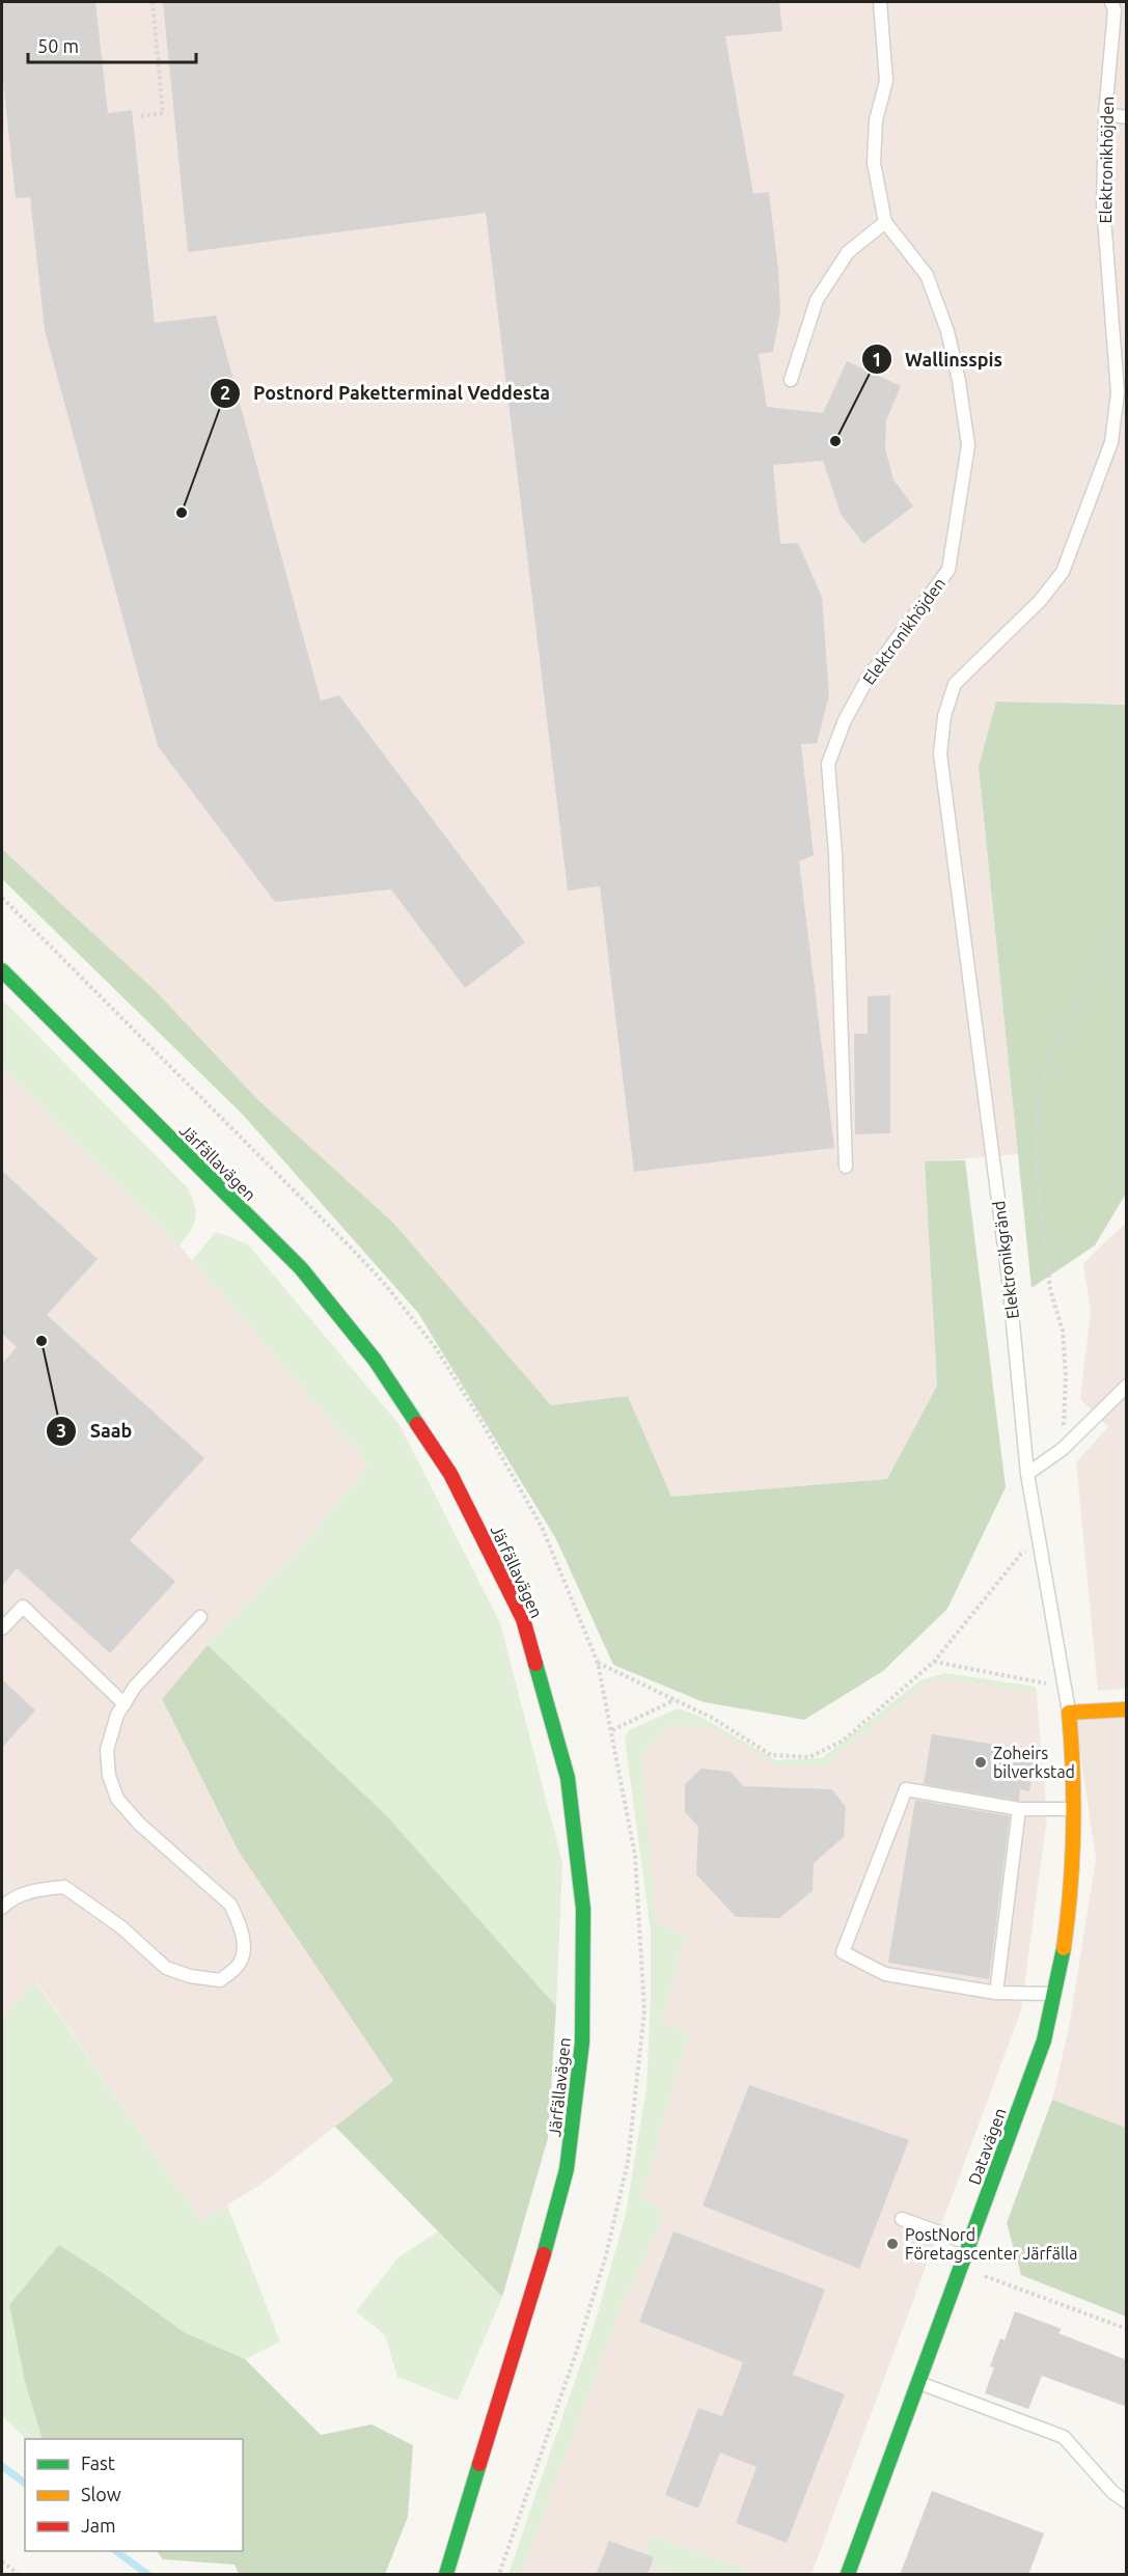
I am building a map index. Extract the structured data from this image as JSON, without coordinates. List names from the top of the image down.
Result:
{
  "streets": {
    "street": ["Järfällavägen", "Datavägen"],
    "lane": ["Elektronikhöjden", "Elektronikgränd"]
  },
  "crossings": [
    ["Elektronikhöjden", "Elektronikgränd"],
    ["Elektronikgränd", "Datavägen"]
  ],
  "places": [
    "Wallinsspis",
    "Postnord Paketterminal Veddesta",
    "Saab",
    "Zoheirs bilverkstad",
    "PostNord Företagscenter Järfälla"
  ],
  "legend": ["Fast", "Slow", "Jam"],
  "scale_bar": "50 m"
}
